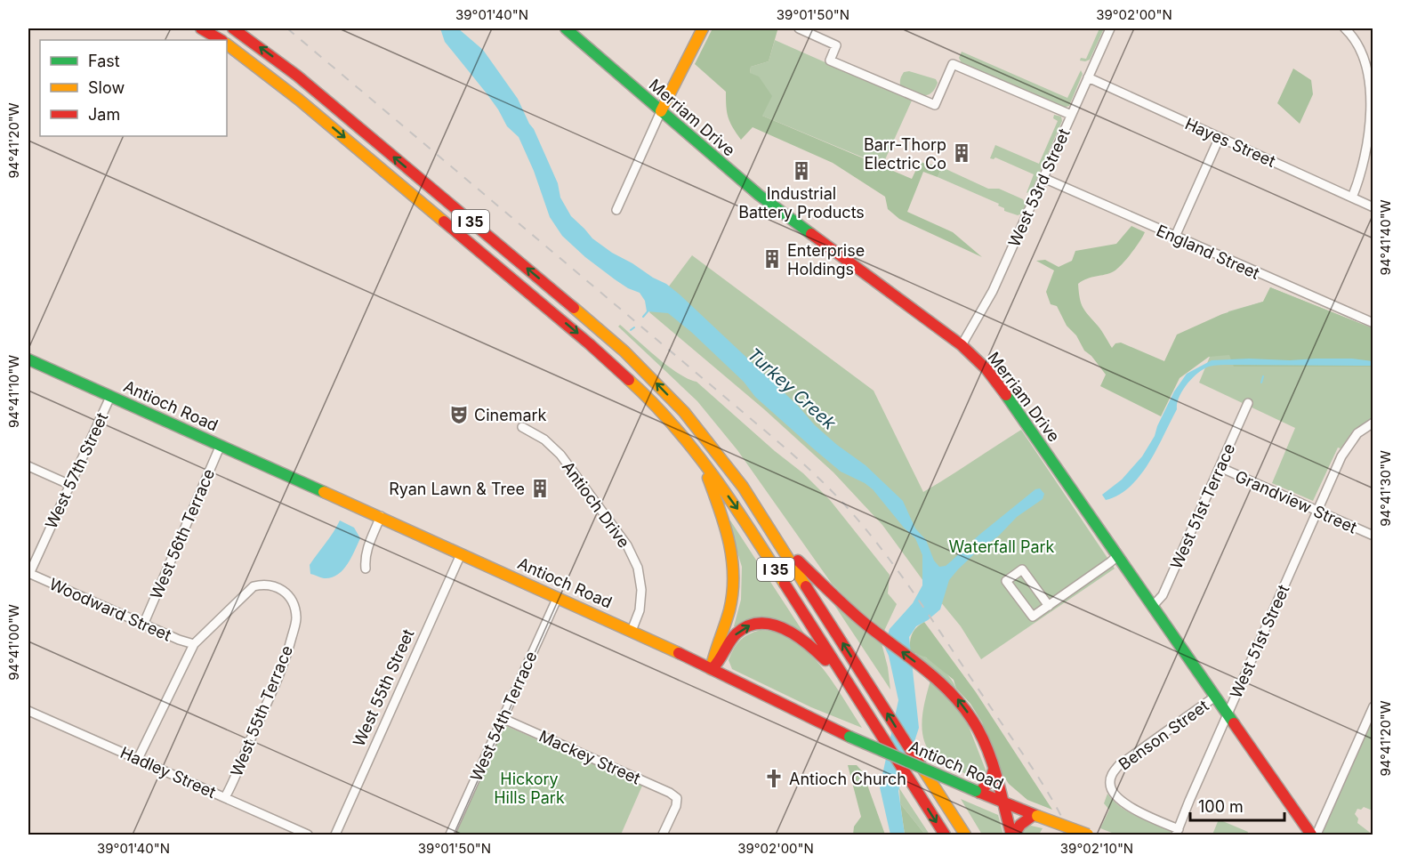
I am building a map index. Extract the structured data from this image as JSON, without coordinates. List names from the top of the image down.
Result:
{
  "streets": {
    "main road": ["Merriam Drive", "I 35", "Antioch Road"],
    "street": [
      "Hayes Street",
      "West 53rd Street",
      "England Street",
      "West 57th Street",
      "Grandview Street",
      "Antioch Drive",
      "West 51st Terrace",
      "West 56th Terrace",
      "Woodward Street",
      "West 51st Street",
      "West 55th Street",
      "West 55th Terrace",
      "West 54th Terrace",
      "Benson Street",
      "Mackey Street",
      "Hadley Street"
    ]
  },
  "crossings": [
    ["Merriam Drive", "West 53rd Street"],
    ["Merriam Drive", "West 51st Terrace"],
    ["Merriam Drive", "West 51st Street"],
    ["Merriam Drive", "Benson Street"],
    ["Hayes Street", "West 53rd Street"],
    ["West 53rd Street", "England Street"],
    ["Antioch Road", "West 57th Street"],
    ["Antioch Road", "Antioch Drive"],
    ["Antioch Road", "West 56th Terrace"],
    ["Antioch Road", "West 55th Street"],
    ["Antioch Road", "West 54th Terrace"],
    ["West 57th Street", "Woodward Street"],
    ["Grandview Street", "West 51st Terrace"],
    ["Grandview Street", "West 51st Street"],
    ["West 56th Terrace", "Woodward Street"],
    ["Woodward Street", "West 55th Terrace"],
    ["West 51st Street", "Benson Street"],
    ["West 55th Terrace", "Hadley Street"],
    ["West 54th Terrace", "Mackey Street"]
  ],
  "water": ["Turkey Creek"],
  "parks": ["Waterfall Park", "Hickory Hills Park"],
  "places": {
    "building": [
      "Barr-Thorp Electric Co",
      "Industrial Battery Products",
      "Enterprise Holdings",
      "Ryan Lawn & Tree"
    ],
    "theatre": ["Cinemark"],
    "church": ["Antioch Church"]
  },
  "legend": ["Fast", "Slow", "Jam"],
  "scale_bar": "100 m",
  "coordinates": [
    "39°01'40\"N",
    "39°01'50\"N",
    "39°02'00\"N",
    "94°41'20\"W",
    "94°41'40\"W",
    "94°41'10\"W",
    "94°41'30\"W",
    "94°41'00\"W",
    "39°02'10\"N"
  ]
}
